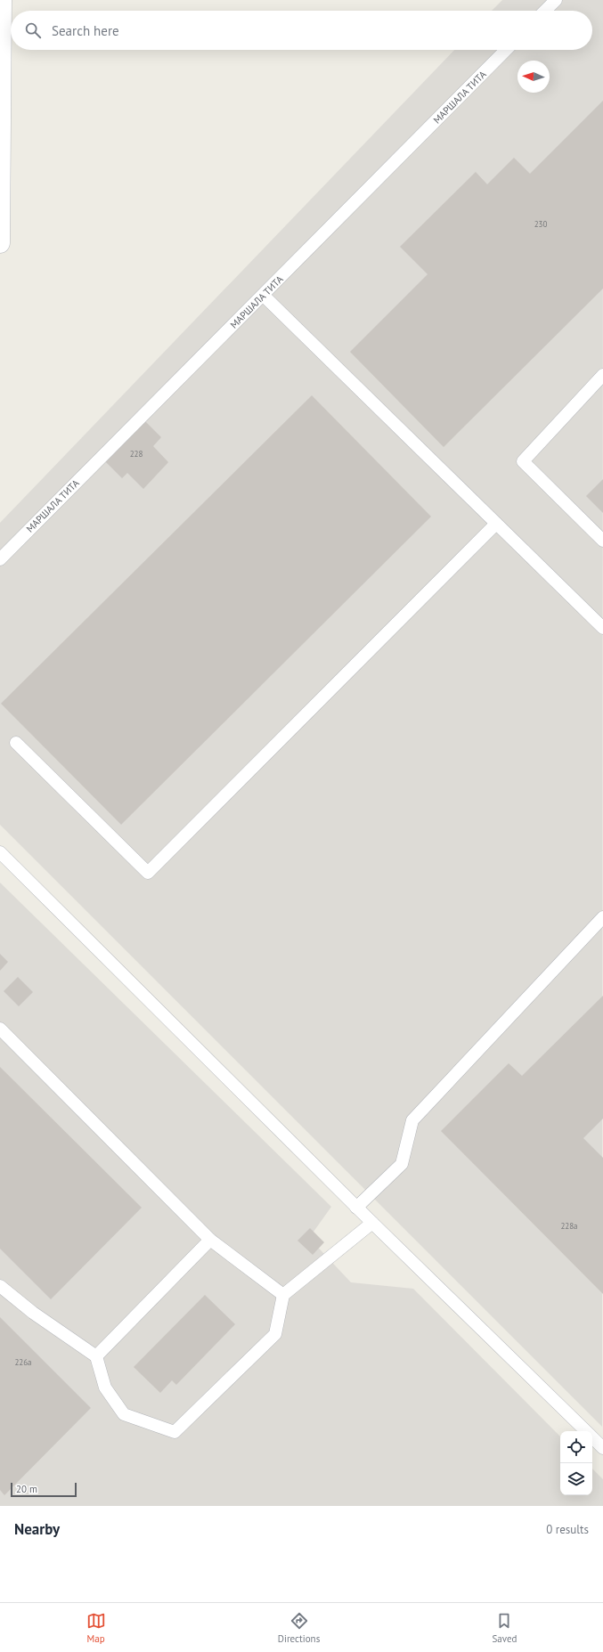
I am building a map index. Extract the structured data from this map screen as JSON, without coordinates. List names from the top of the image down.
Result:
{
  "streets": {
    "lane": ["МАРШАЛА ТИТА"]
  },
  "house_numbers": [
    "230",
    "228",
    "228a",
    "226a"
  ],
  "scale_bar": "20 m",
  "north": "left",
  "page": {
    "search": "Search here",
    "scale": "20 m",
    "heading": ["Nearby", "0 results"],
    "nav": ["Map", "Directions", "Saved"]
  }
}
